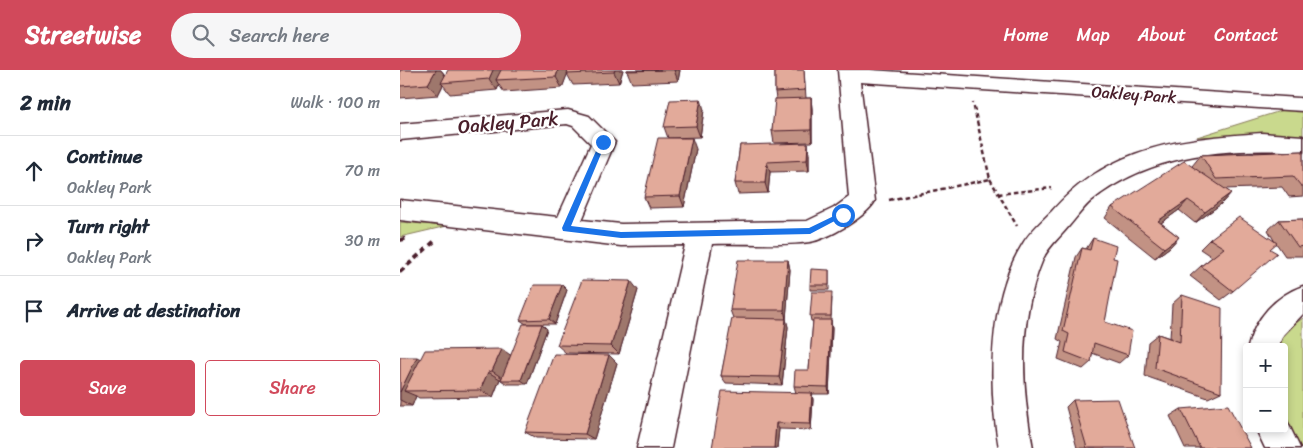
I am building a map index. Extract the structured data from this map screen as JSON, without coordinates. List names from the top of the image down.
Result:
{
  "streets": {
    "street": ["Oakley Park"]
  },
  "page": {
    "header": "Streetwise",
    "search": "Search here",
    "nav": [
      "Home",
      "Map",
      "About",
      "Contact"
    ],
    "heading": ["2 min", "Walk · 100 m"],
    "list": [
      ["Continue", "Oakley Park", "70 m"],
      ["Turn right", "Oakley Park", "30 m"],
      "Arrive at destination"
    ],
    "map_buttons": ["+", "−"],
    "buttons": ["Save", "Share"]
  }
}
